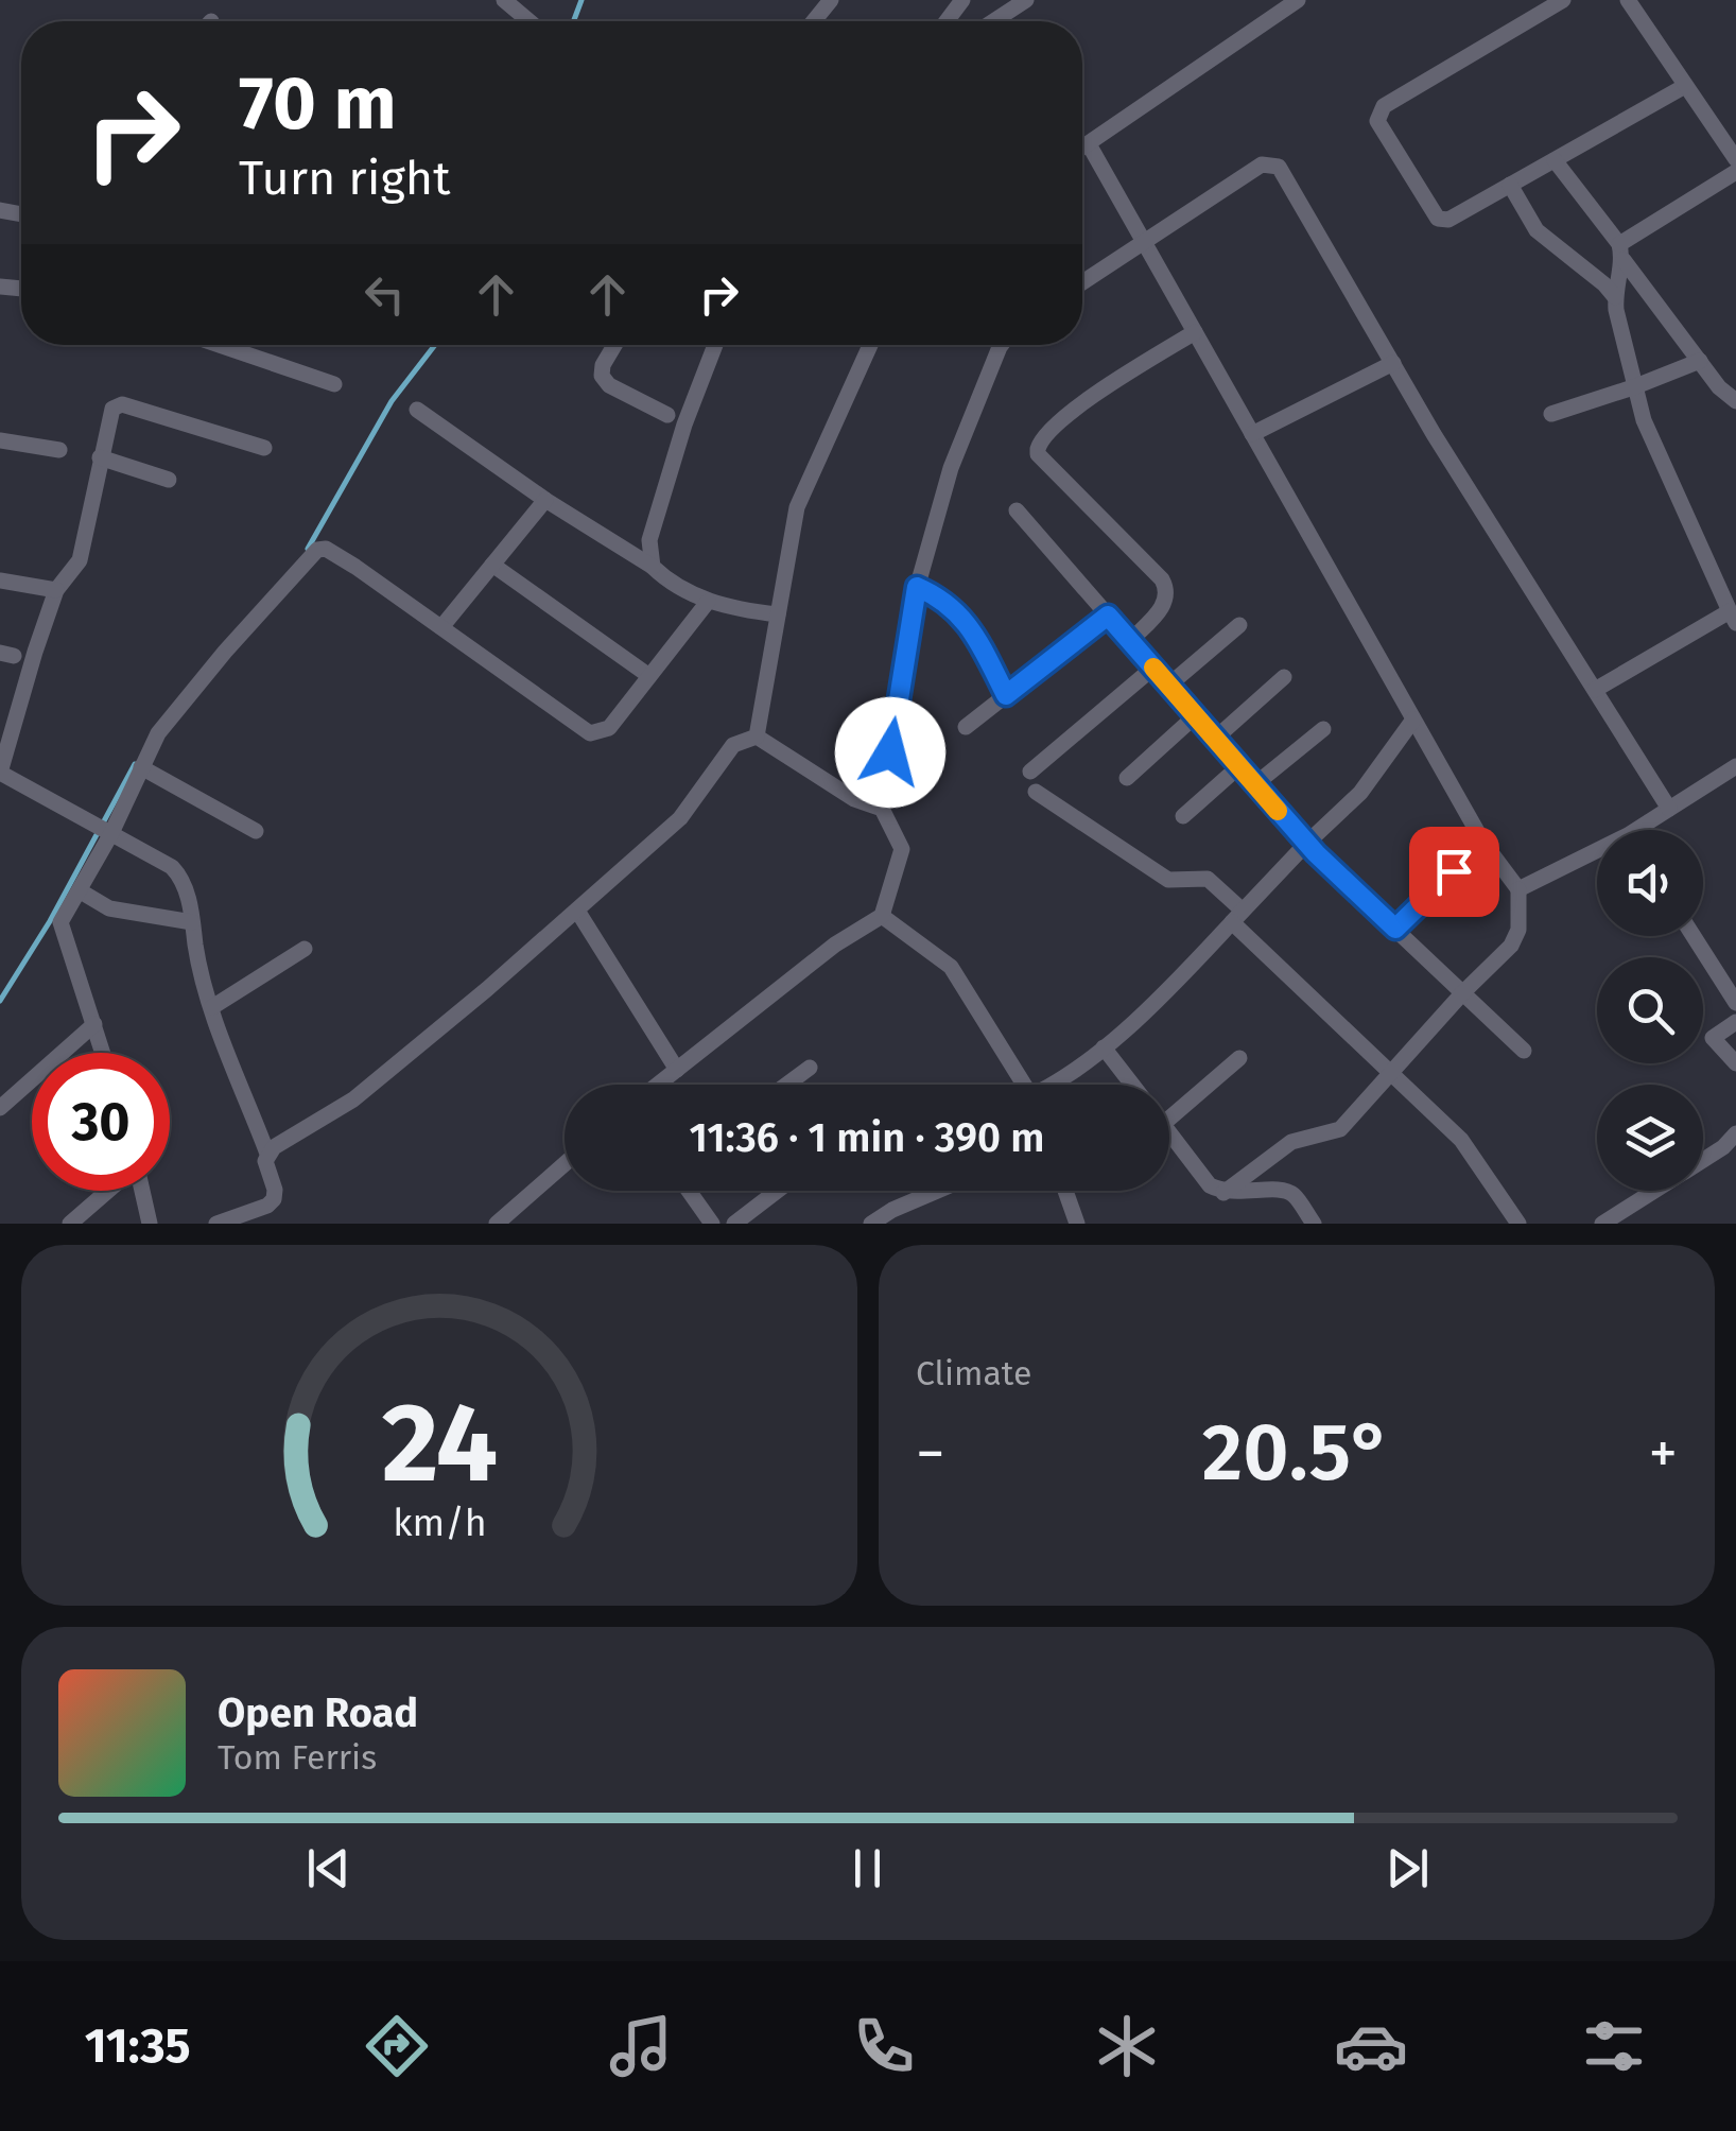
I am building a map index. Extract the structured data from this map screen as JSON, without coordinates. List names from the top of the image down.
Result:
{
  "page": {
    "turn": ["70 m", "Turn right"],
    "limit": "30",
    "trip": "11:36 · 1 min · 390 m",
    "tile": "Climate",
    "heat": ["−", "20.5°", "+"],
    "song": ["Open Road", "Tom Ferris"],
    "tabs": "11:35",
    "gauge": ["24", "km/h"]
  }
}
